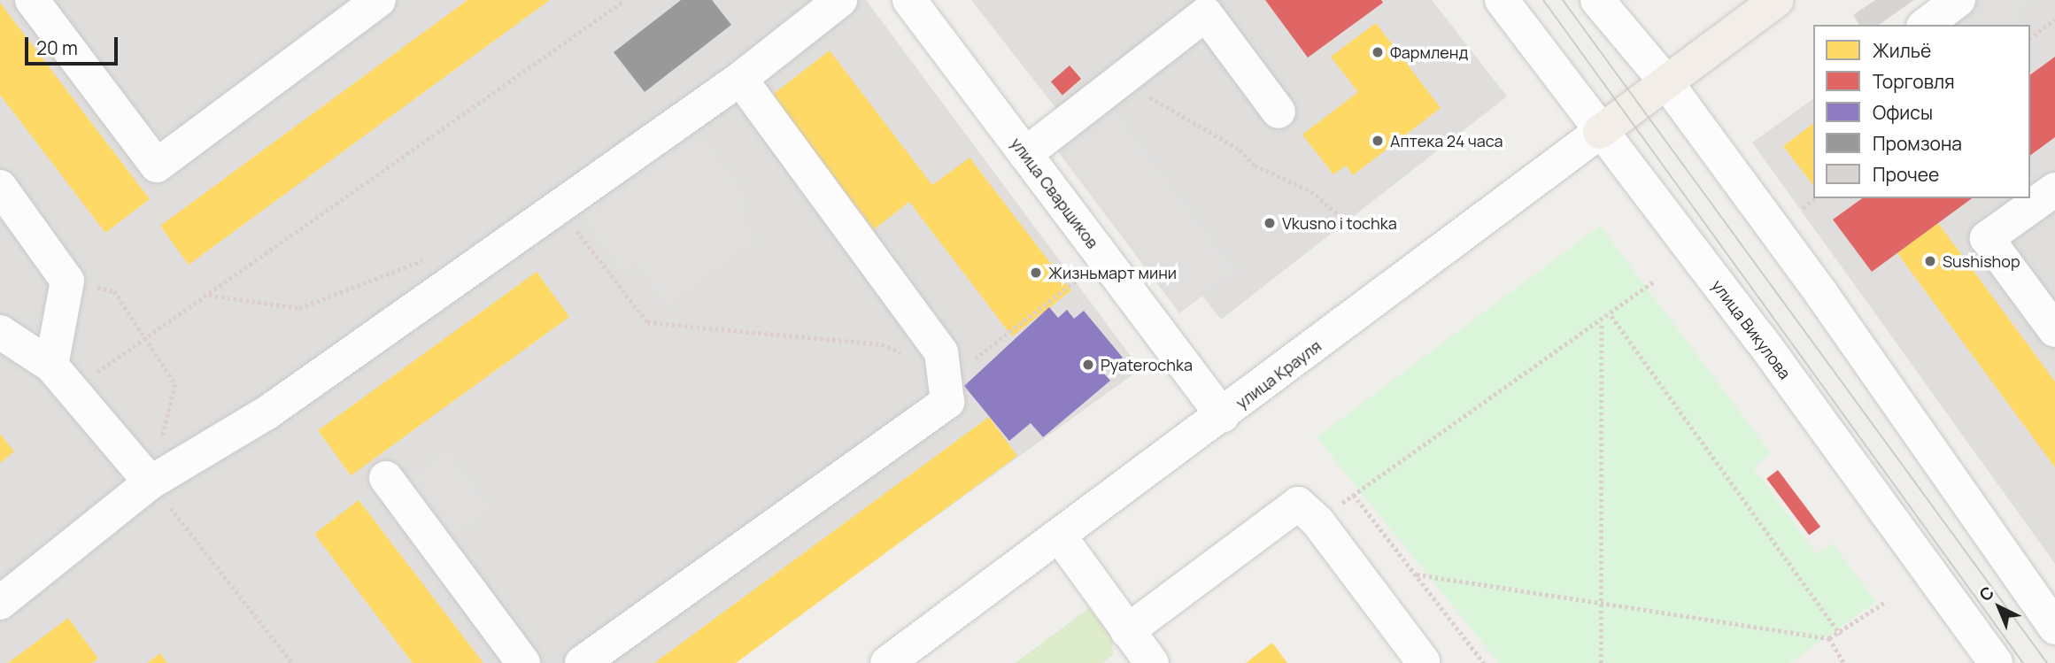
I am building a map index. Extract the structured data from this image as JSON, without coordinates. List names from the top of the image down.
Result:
{
  "streets": {
    "main road": ["улица Крауля"],
    "street": ["улица Сварщиков", "улица Викулова"]
  },
  "crossings": [
    ["улица Сварщиков", "улица Крауля"],
    ["улица Викулова", "улица Крауля"]
  ],
  "places": [
    "Фармленд",
    "Аптека 24 часа",
    "Vkusno i tochka",
    "Sushishop",
    "Жизньмарт мини",
    "Pyaterochka"
  ],
  "legend": [
    "Жильё",
    "Торговля",
    "Офисы",
    "Промзона",
    "Прочее"
  ],
  "scale_bar": "20 m",
  "north": "top left"
}
